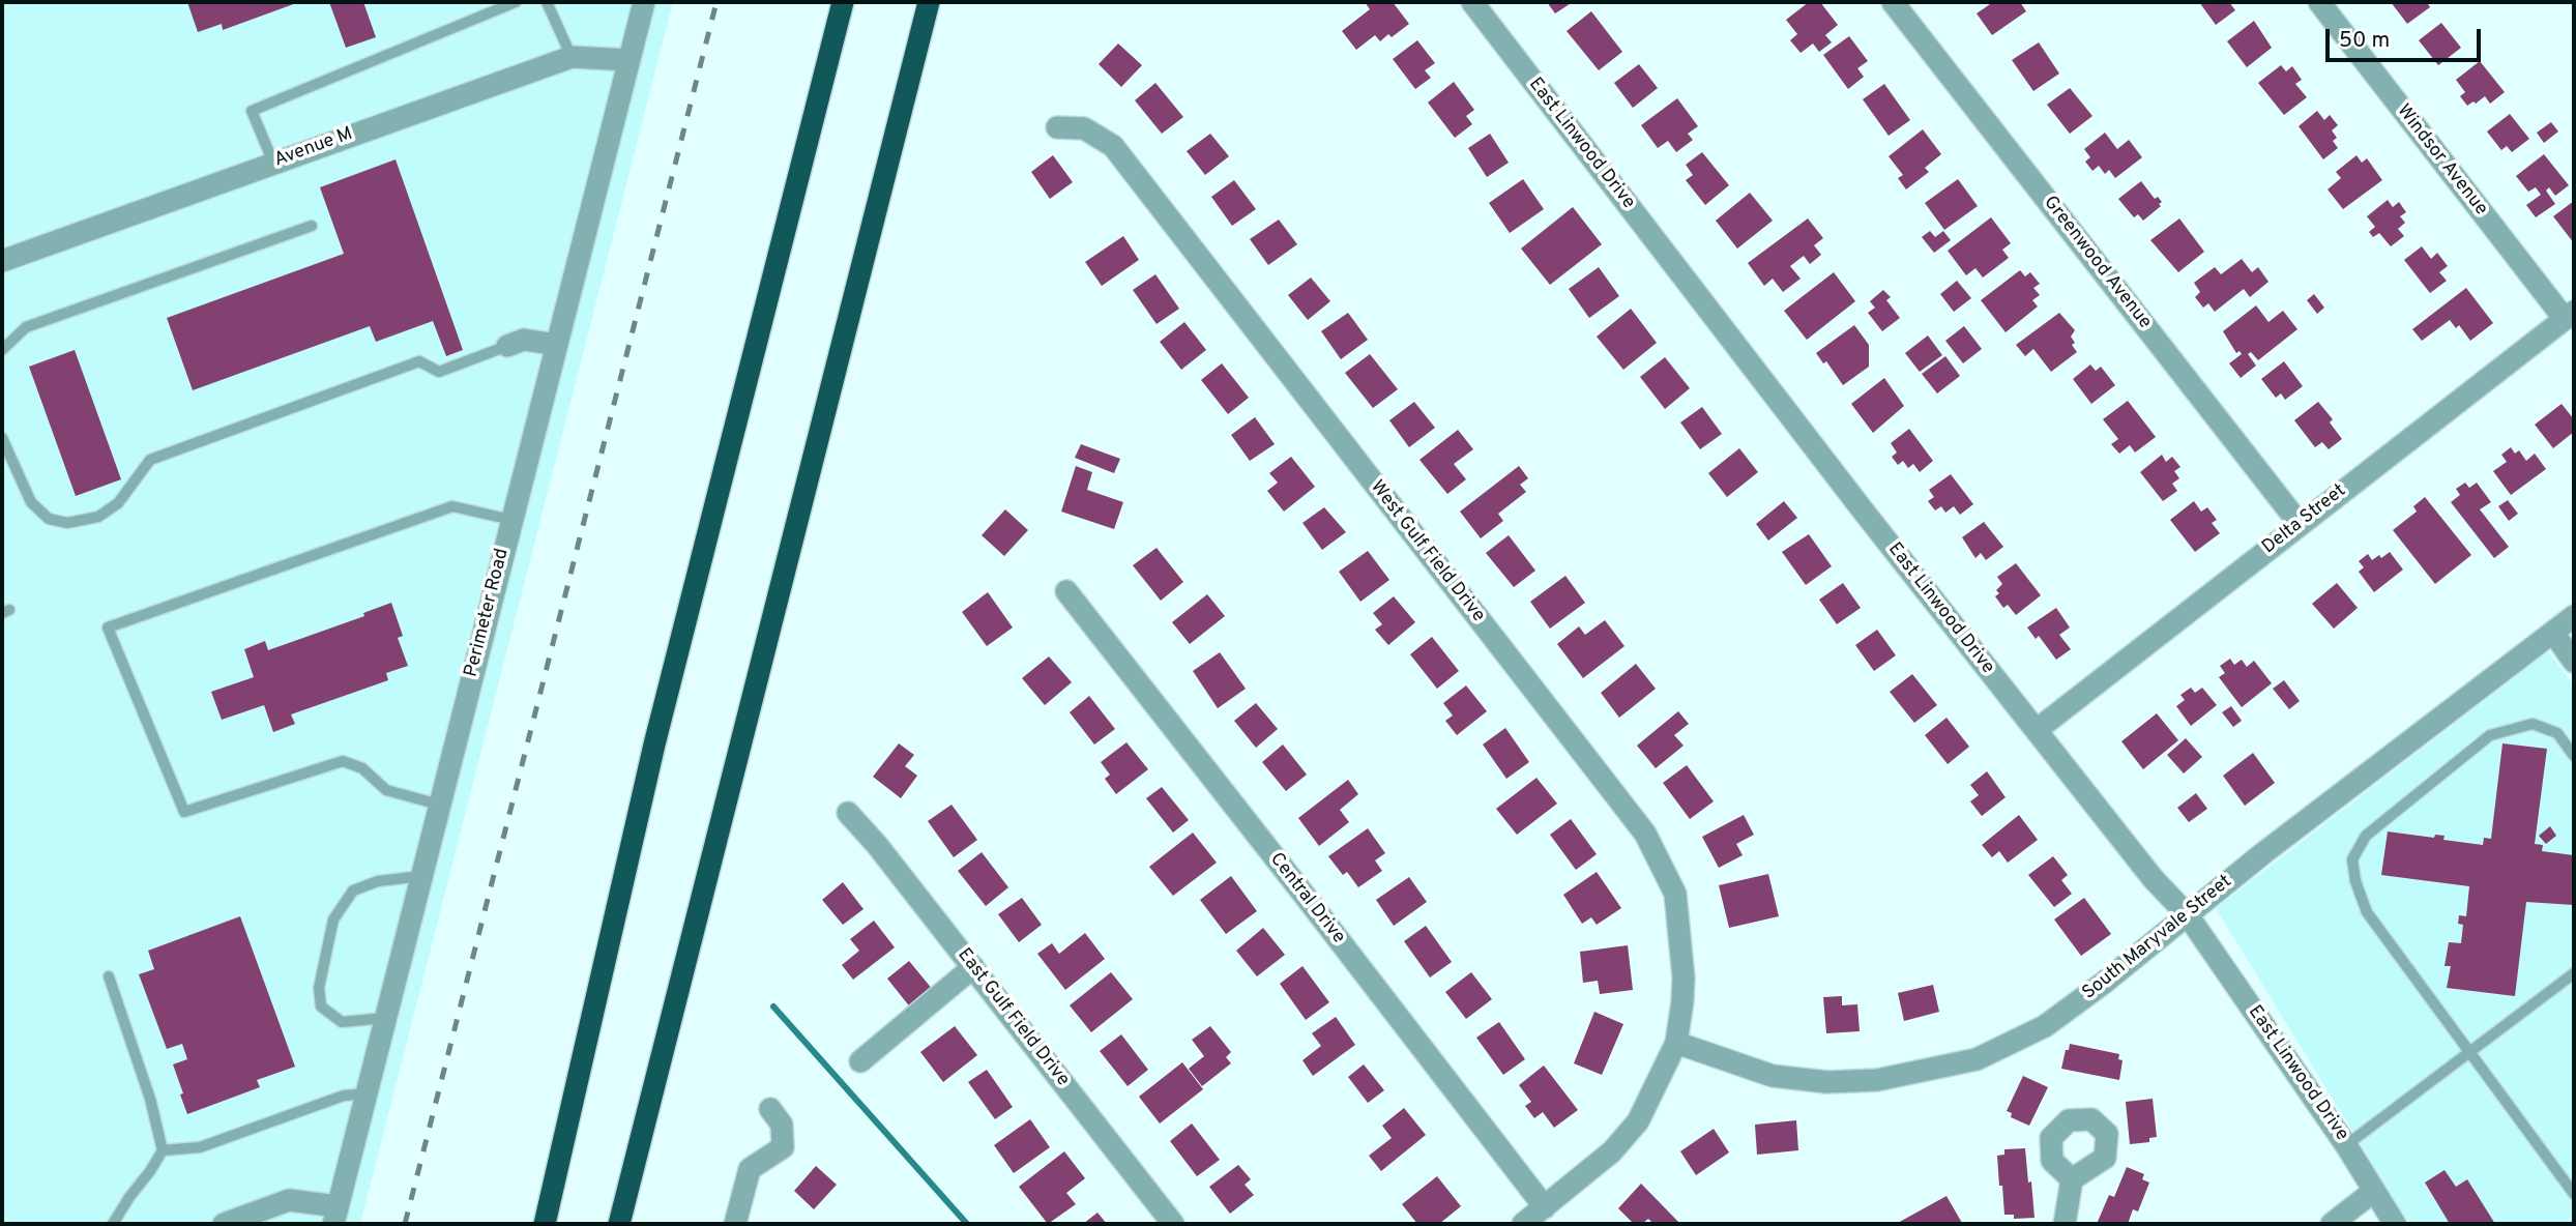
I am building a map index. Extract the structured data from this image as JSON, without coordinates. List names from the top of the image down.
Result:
{
  "streets": {
    "street": [
      "East Linwood Drive",
      "Avenue M",
      "Windsor Avenue",
      "Greenwood Avenue",
      "Delta Street",
      "West Gulf Field Drive",
      "Perimeter Road",
      "Central Drive",
      "South Maryvale Street",
      "East Gulf Field Drive"
    ]
  },
  "crossings": [
    ["East Linwood Drive", "Delta Street"],
    ["East Linwood Drive", "South Maryvale Street"],
    ["Avenue M", "Perimeter Road"],
    ["Windsor Avenue", "Delta Street"],
    ["Greenwood Avenue", "Delta Street"],
    ["West Gulf Field Drive", "Central Drive"],
    ["West Gulf Field Drive", "South Maryvale Street"]
  ],
  "scale_bar": "50 m"
}
